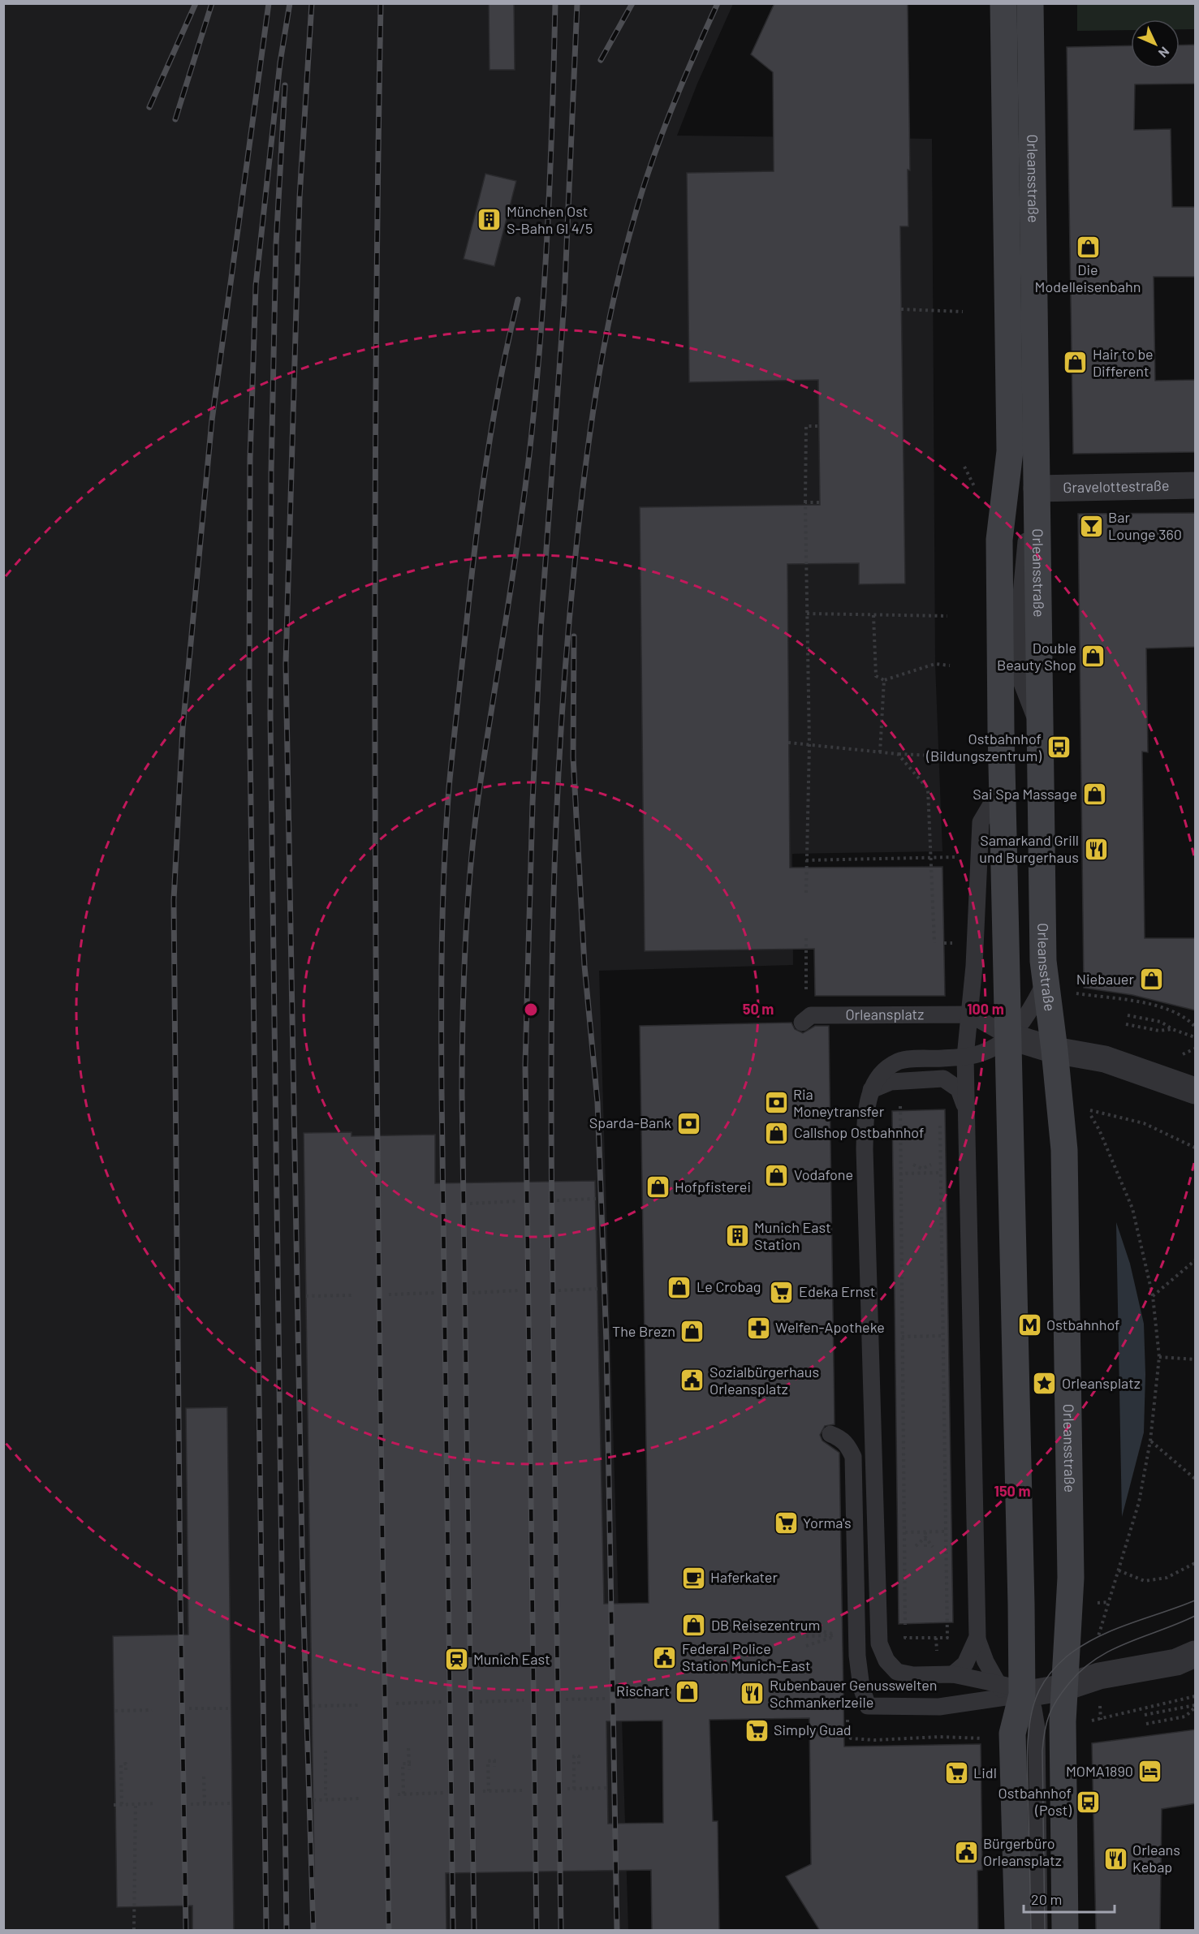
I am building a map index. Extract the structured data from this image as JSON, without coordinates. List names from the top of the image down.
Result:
{
  "streets": {
    "main road": ["Orleansstraße"],
    "street": ["Gravelottestraße", "Orleansplatz"]
  },
  "crossings": [
    ["Orleansstraße", "Gravelottestraße"],
    ["Orleansstraße", "Orleansplatz"]
  ],
  "places": {
    "building": ["München Ost S-Bahn Gl 4/5", "Munich East Station"],
    "shop": [
      "Die Modelleisenbahn",
      "Hair to be Different",
      "Double Beauty Shop",
      "Sai Spa Massage",
      "Niebauer",
      "Callshop Ostbahnhof",
      "Vodafone",
      "Hofpfisterei",
      "Le Crobag",
      "The Brezn",
      "DB Reisezentrum",
      "Rischart"
    ],
    "bar": ["Bar Lounge 360"],
    "bus stop": ["Ostbahnhof (Bildungszentrum)", "Ostbahnhof (Post)"],
    "restaurant": ["Samarkand Grill und Burgerhaus", "Rubenbauer Genusswelten Schmankerlzeile", "Orleans Kebap"],
    "bank": ["Ria Moneytransfer", "Sparda-Bank"],
    "supermarket": [
      "Edeka Ernst",
      "Yorma's",
      "Simply Guad",
      "Lidl"
    ],
    "metro station": ["Ostbahnhof"],
    "pharmacy": ["Welfen-Apotheke"],
    "public building": ["Sozialbürgerhaus Orleansplatz", "Federal Police Station Munich-East", "Bürgerbüro Orleansplatz"],
    "place": ["Orleansplatz"],
    "cafe": ["Haferkater"],
    "station": ["Munich East"],
    "hotel": ["MOMA1890"]
  },
  "scale_bar": "20 m",
  "north": "bottom right",
  "rings": ["50 m", "100 m", "150 m"]
}
